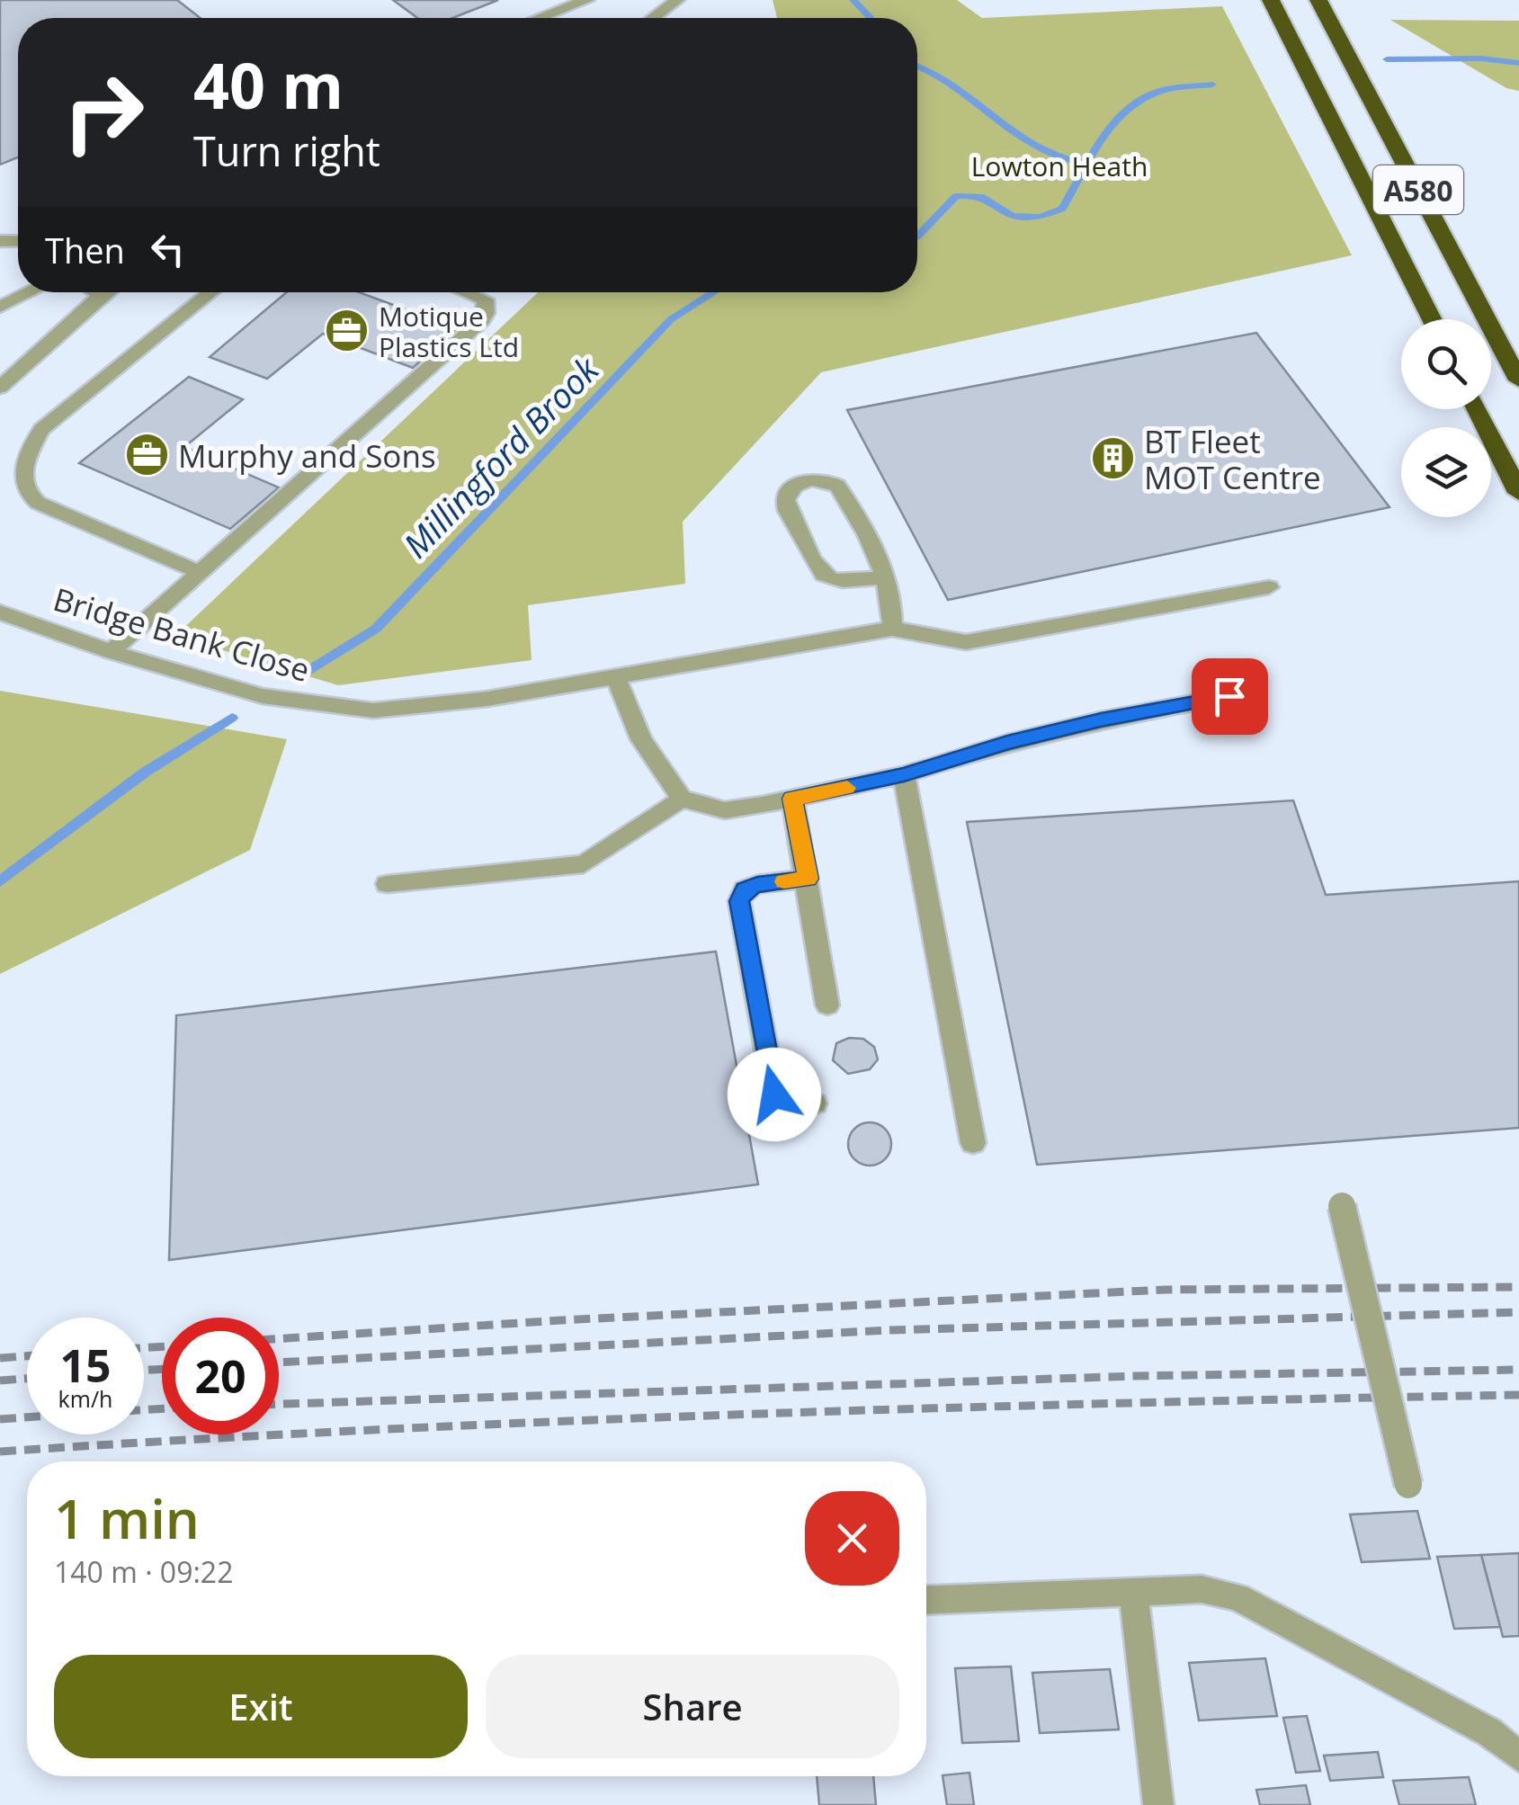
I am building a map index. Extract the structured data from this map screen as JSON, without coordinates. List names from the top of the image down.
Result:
{
  "streets": {
    "highway": ["A580"],
    "street": ["Bridge Bank Close"]
  },
  "water": ["Millingford Brook"],
  "parks": ["Lowton Heath"],
  "places": {
    "office": ["Motique Plastics Ltd", "Murphy and Sons"],
    "building": ["BT Fleet MOT Centre"]
  },
  "page": {
    "turn": ["40 m", "Turn right"],
    "then": "Then",
    "speed": "15 km/h",
    "limit": "20",
    "heading": ["1 min", "140 m · 09:22"],
    "buttons": ["Exit", "Share"]
  }
}
